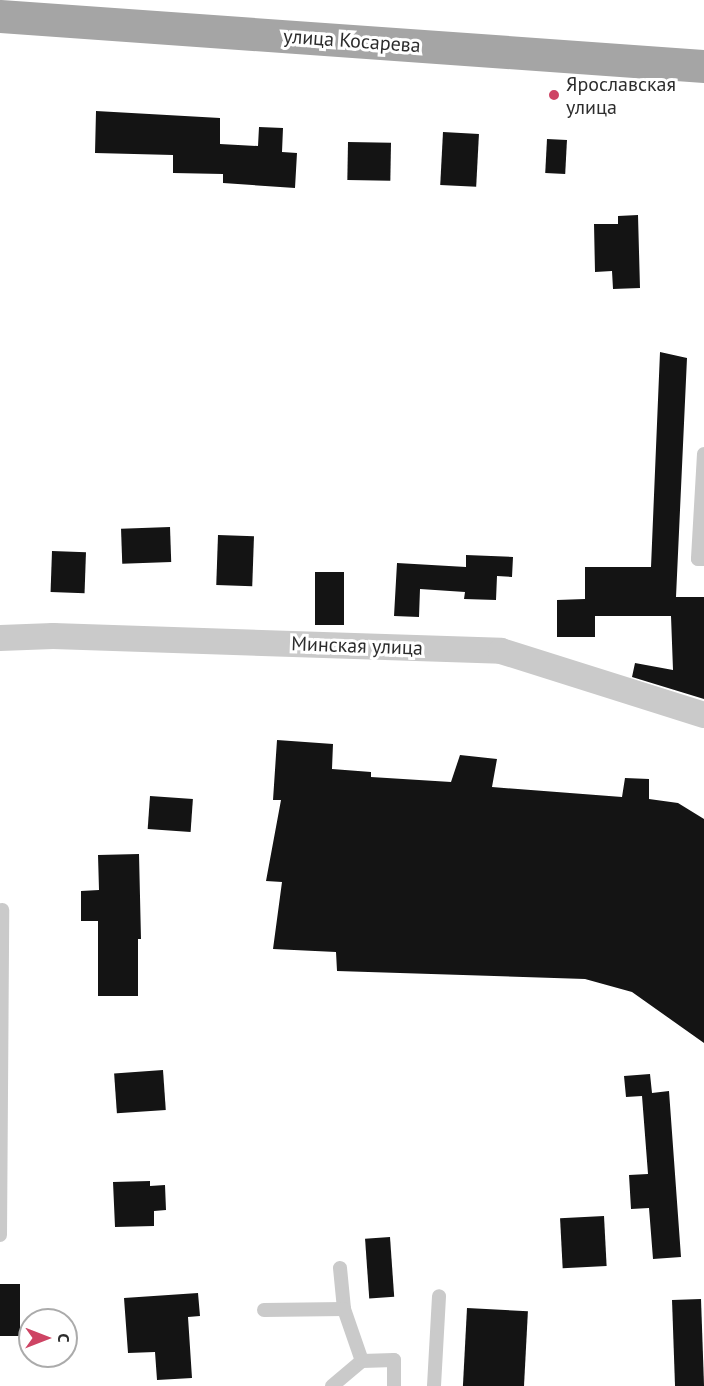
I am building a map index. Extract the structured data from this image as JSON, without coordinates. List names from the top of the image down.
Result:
{
  "streets": {
    "main road": ["улица Косарева"],
    "street": ["Минская улица"]
  },
  "places": ["Ярославская улица"],
  "north": "right"
}
